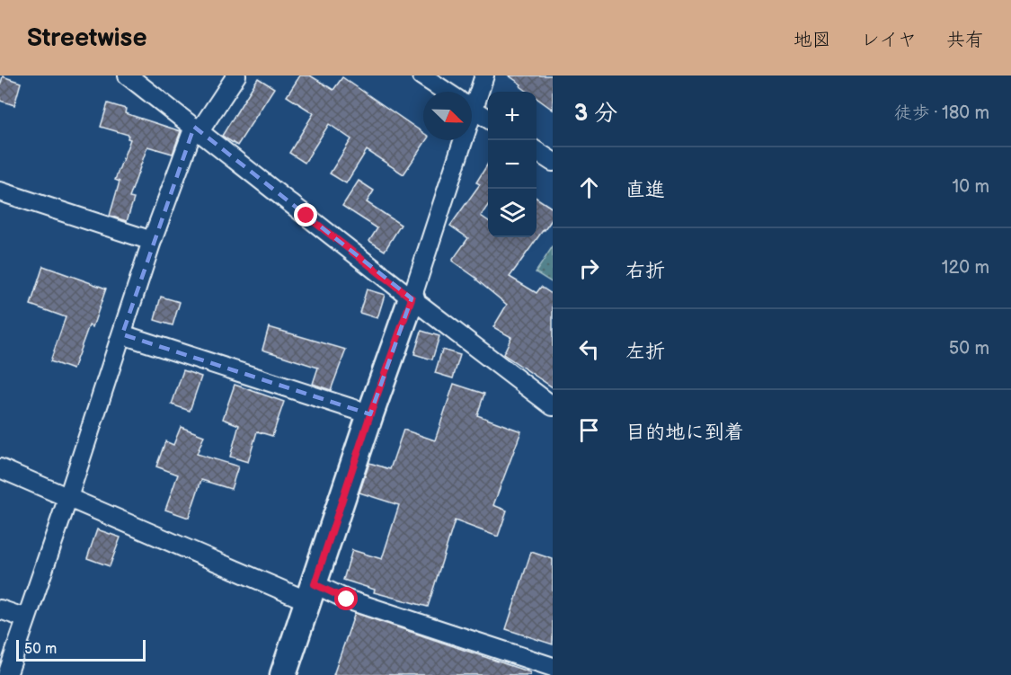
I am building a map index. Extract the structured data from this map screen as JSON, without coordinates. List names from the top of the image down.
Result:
{
  "scale_bar": "50 m",
  "north": "bottom right",
  "page": {
    "header": "Streetwise",
    "nav": ["地図", "レイヤ", "共有"],
    "heading": ["3 分", "徒歩 · 180 m"],
    "map_buttons": ["+", "−"],
    "list": [
      ["直進", "10 m"],
      ["右折", "120 m"],
      ["左折", "50 m"],
      "目的地に到着"
    ],
    "scale": "50 m"
  }
}
